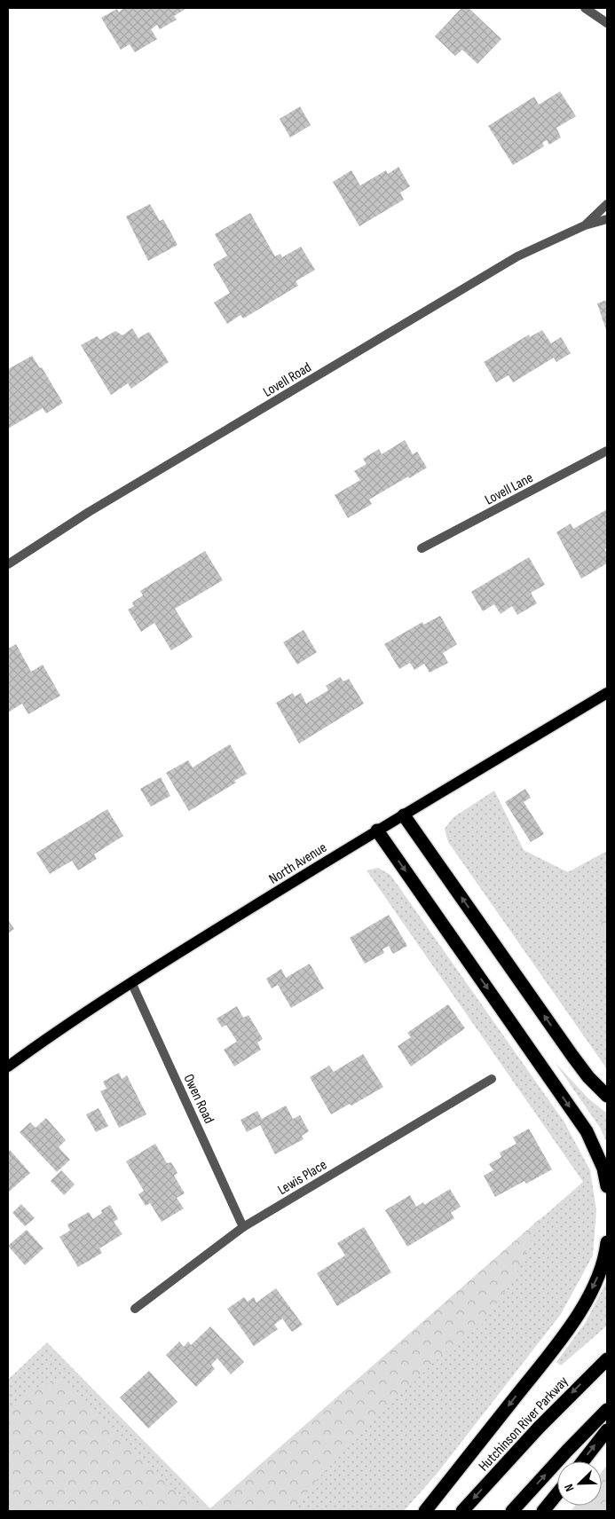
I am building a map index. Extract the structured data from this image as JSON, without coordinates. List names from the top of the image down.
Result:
{
  "streets": {
    "highway": ["Hutchinson River Parkway"],
    "main road": ["North Avenue"],
    "street": [
      "Lovell Road",
      "Lovell Lane",
      "Owen Road",
      "Lewis Place"
    ]
  },
  "crossings": [
    ["North Avenue", "Owen Road"],
    ["Owen Road", "Lewis Place"]
  ],
  "north": "bottom left"
}
